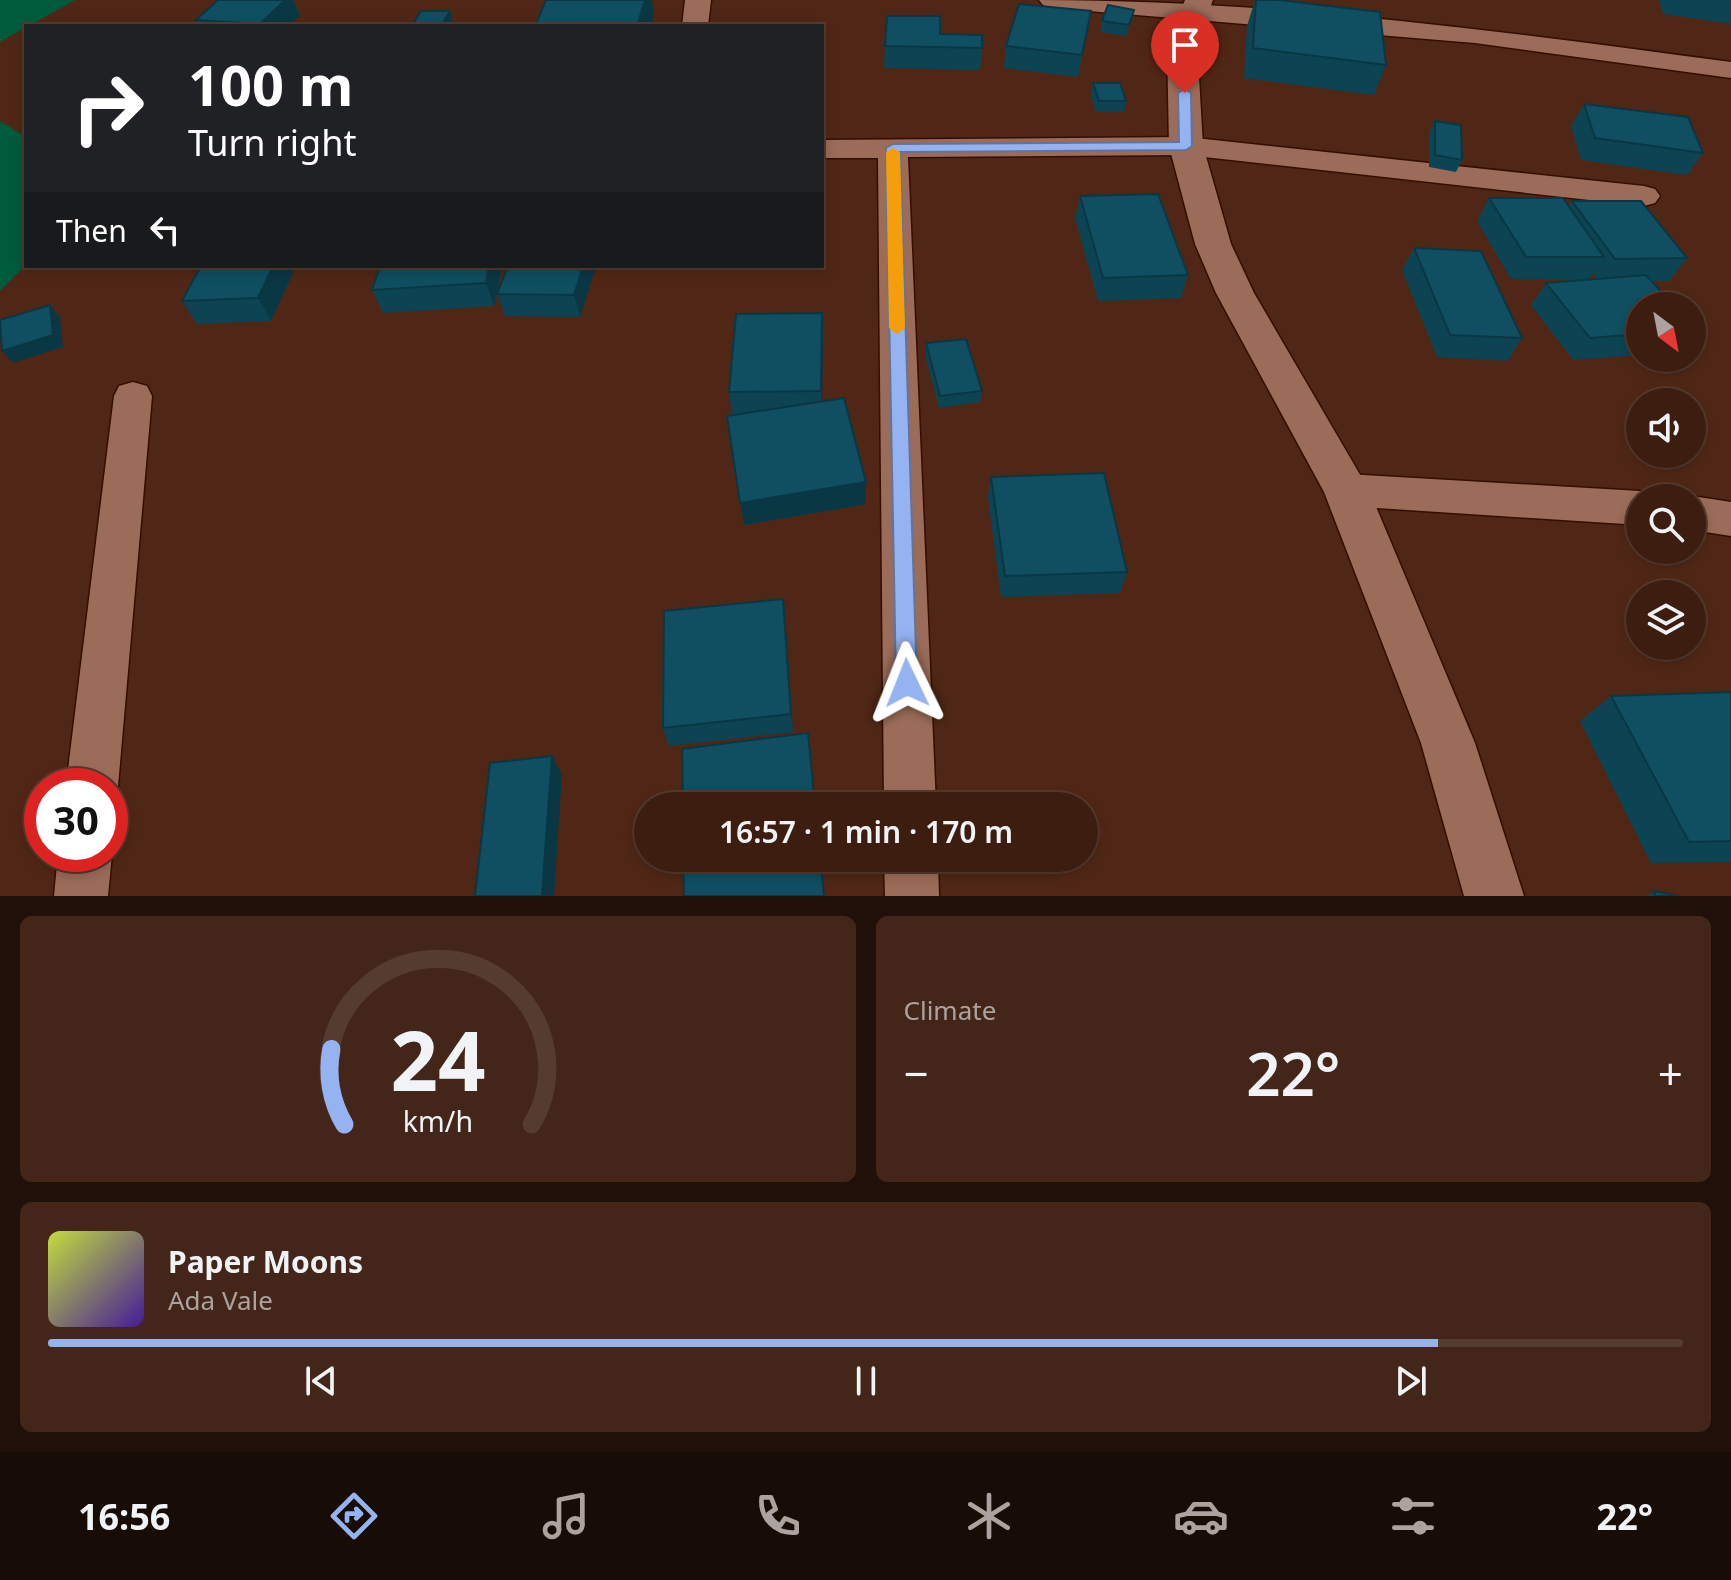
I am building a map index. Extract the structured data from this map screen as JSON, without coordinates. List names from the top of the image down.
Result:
{
  "north": "bottom right",
  "page": {
    "turn": ["100 m", "Turn right"],
    "then": "Then",
    "limit": "30",
    "trip": "16:57 · 1 min · 170 m",
    "tile": "Climate",
    "heat": ["−", "22°", "+"],
    "song": ["Paper Moons", "Ada Vale"],
    "tabs": ["16:56", "22°"],
    "gauge": ["24", "km/h"]
  }
}
